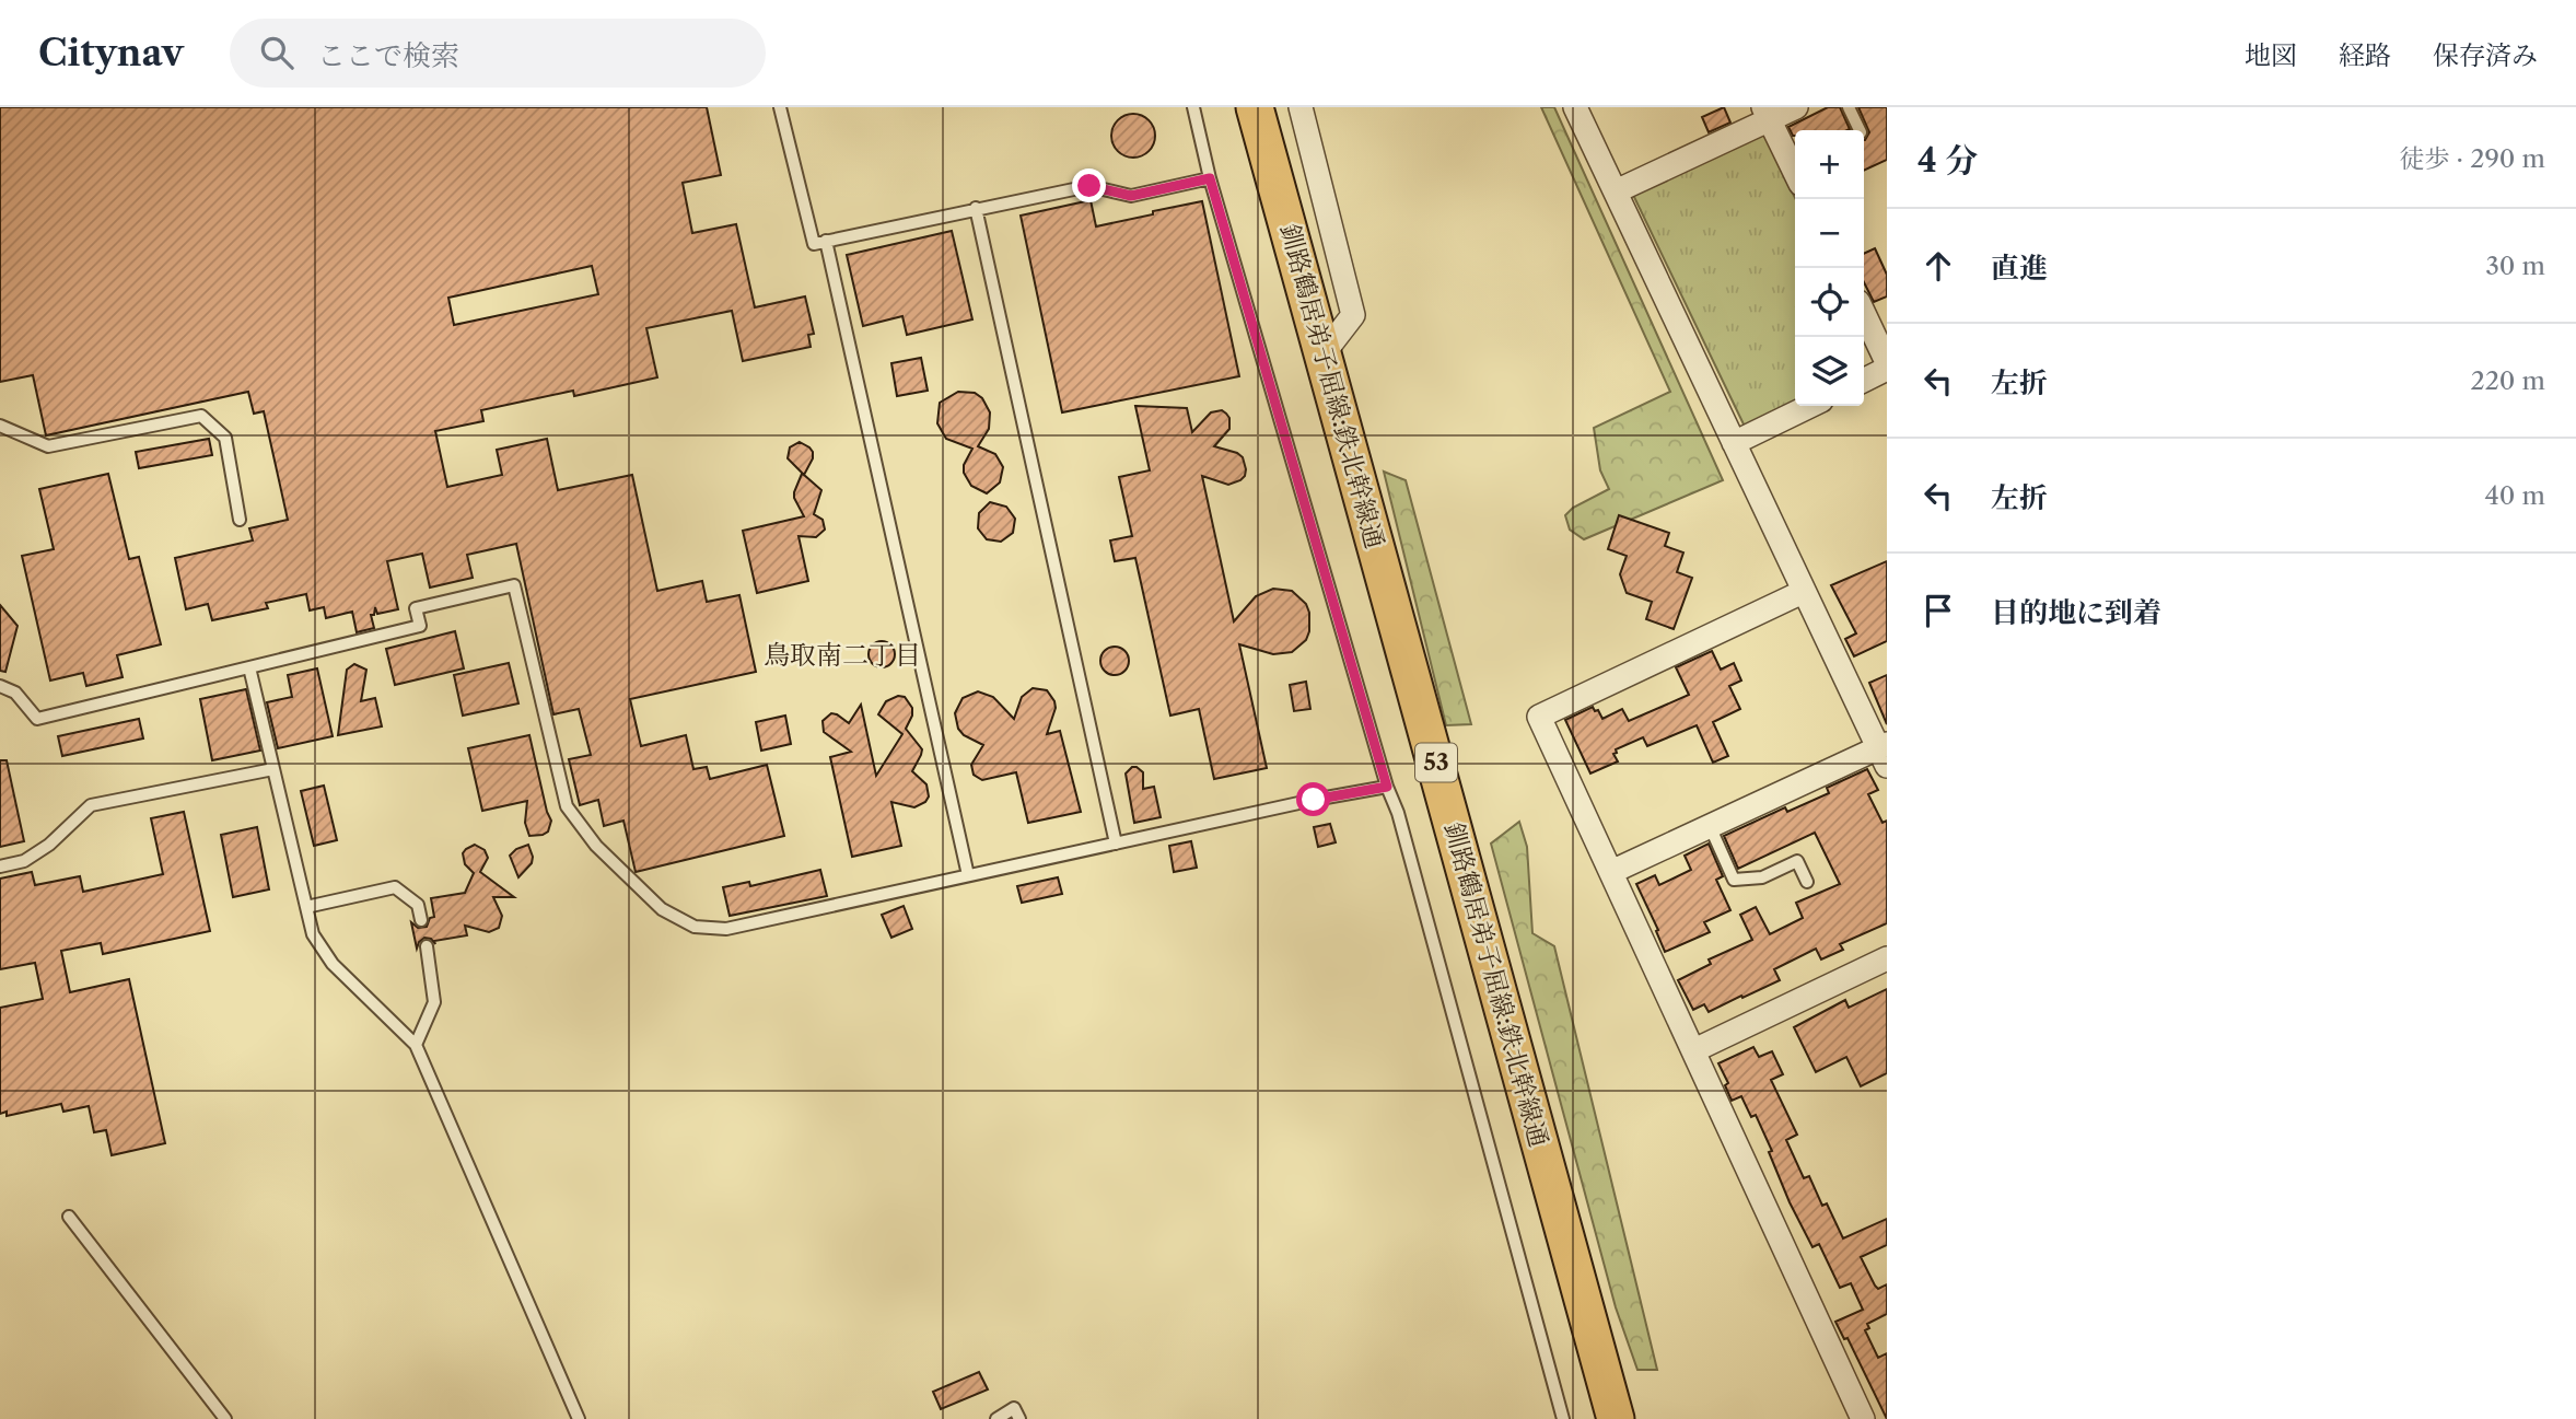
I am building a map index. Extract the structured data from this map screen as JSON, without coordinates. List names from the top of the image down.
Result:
{
  "streets": {
    "main road": ["釧路鶴居弟子屈線:鉄北幹線通", "53"]
  },
  "districts": ["鳥取南二丁目"],
  "page": {
    "header": "Citynav",
    "search": "ここで検索",
    "nav": ["地図", "経路", "保存済み"],
    "heading": ["4 分", "徒歩 · 290 m"],
    "map_buttons": ["+", "−"],
    "list": [
      ["直進", "30 m"],
      ["左折", "220 m"],
      ["左折", "40 m"],
      "目的地に到着"
    ]
  }
}
